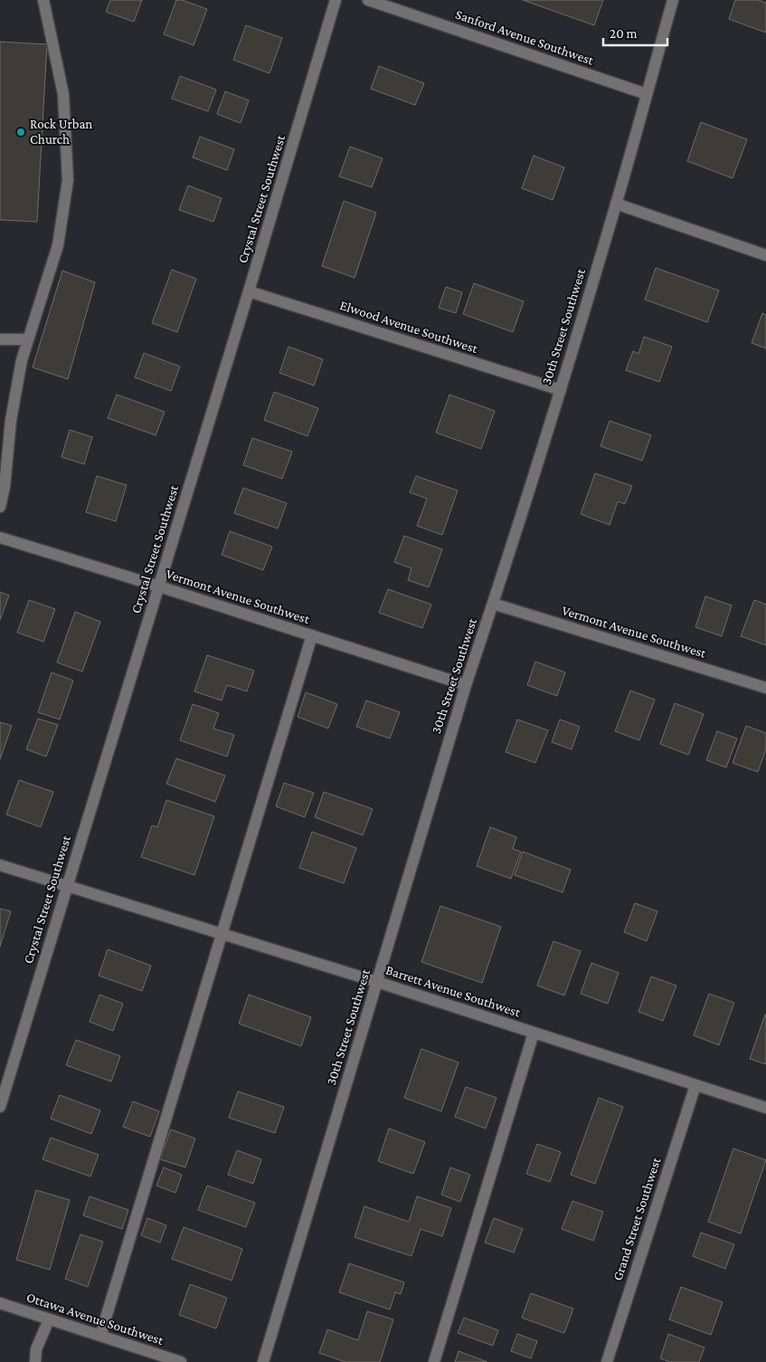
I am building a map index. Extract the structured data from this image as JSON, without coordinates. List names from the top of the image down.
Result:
{
  "streets": {
    "street": [
      "Sanford Avenue Southwest",
      "Crystal Street Southwest",
      "Elwood Avenue Southwest",
      "30th Street Southwest",
      "Vermont Avenue Southwest",
      "Barrett Avenue Southwest",
      "Grand Street Southwest",
      "Ottawa Avenue Southwest"
    ]
  },
  "crossings": [
    ["Sanford Avenue Southwest", "30th Street Southwest"],
    ["Crystal Street Southwest", "Elwood Avenue Southwest"],
    ["Crystal Street Southwest", "Vermont Avenue Southwest"],
    ["Crystal Street Southwest", "Barrett Avenue Southwest"],
    ["Elwood Avenue Southwest", "30th Street Southwest"],
    ["30th Street Southwest", "Vermont Avenue Southwest"],
    ["30th Street Southwest", "Barrett Avenue Southwest"],
    ["Barrett Avenue Southwest", "Grand Street Southwest"]
  ],
  "places": ["Rock Urban Church"],
  "scale_bar": "20 m"
}
